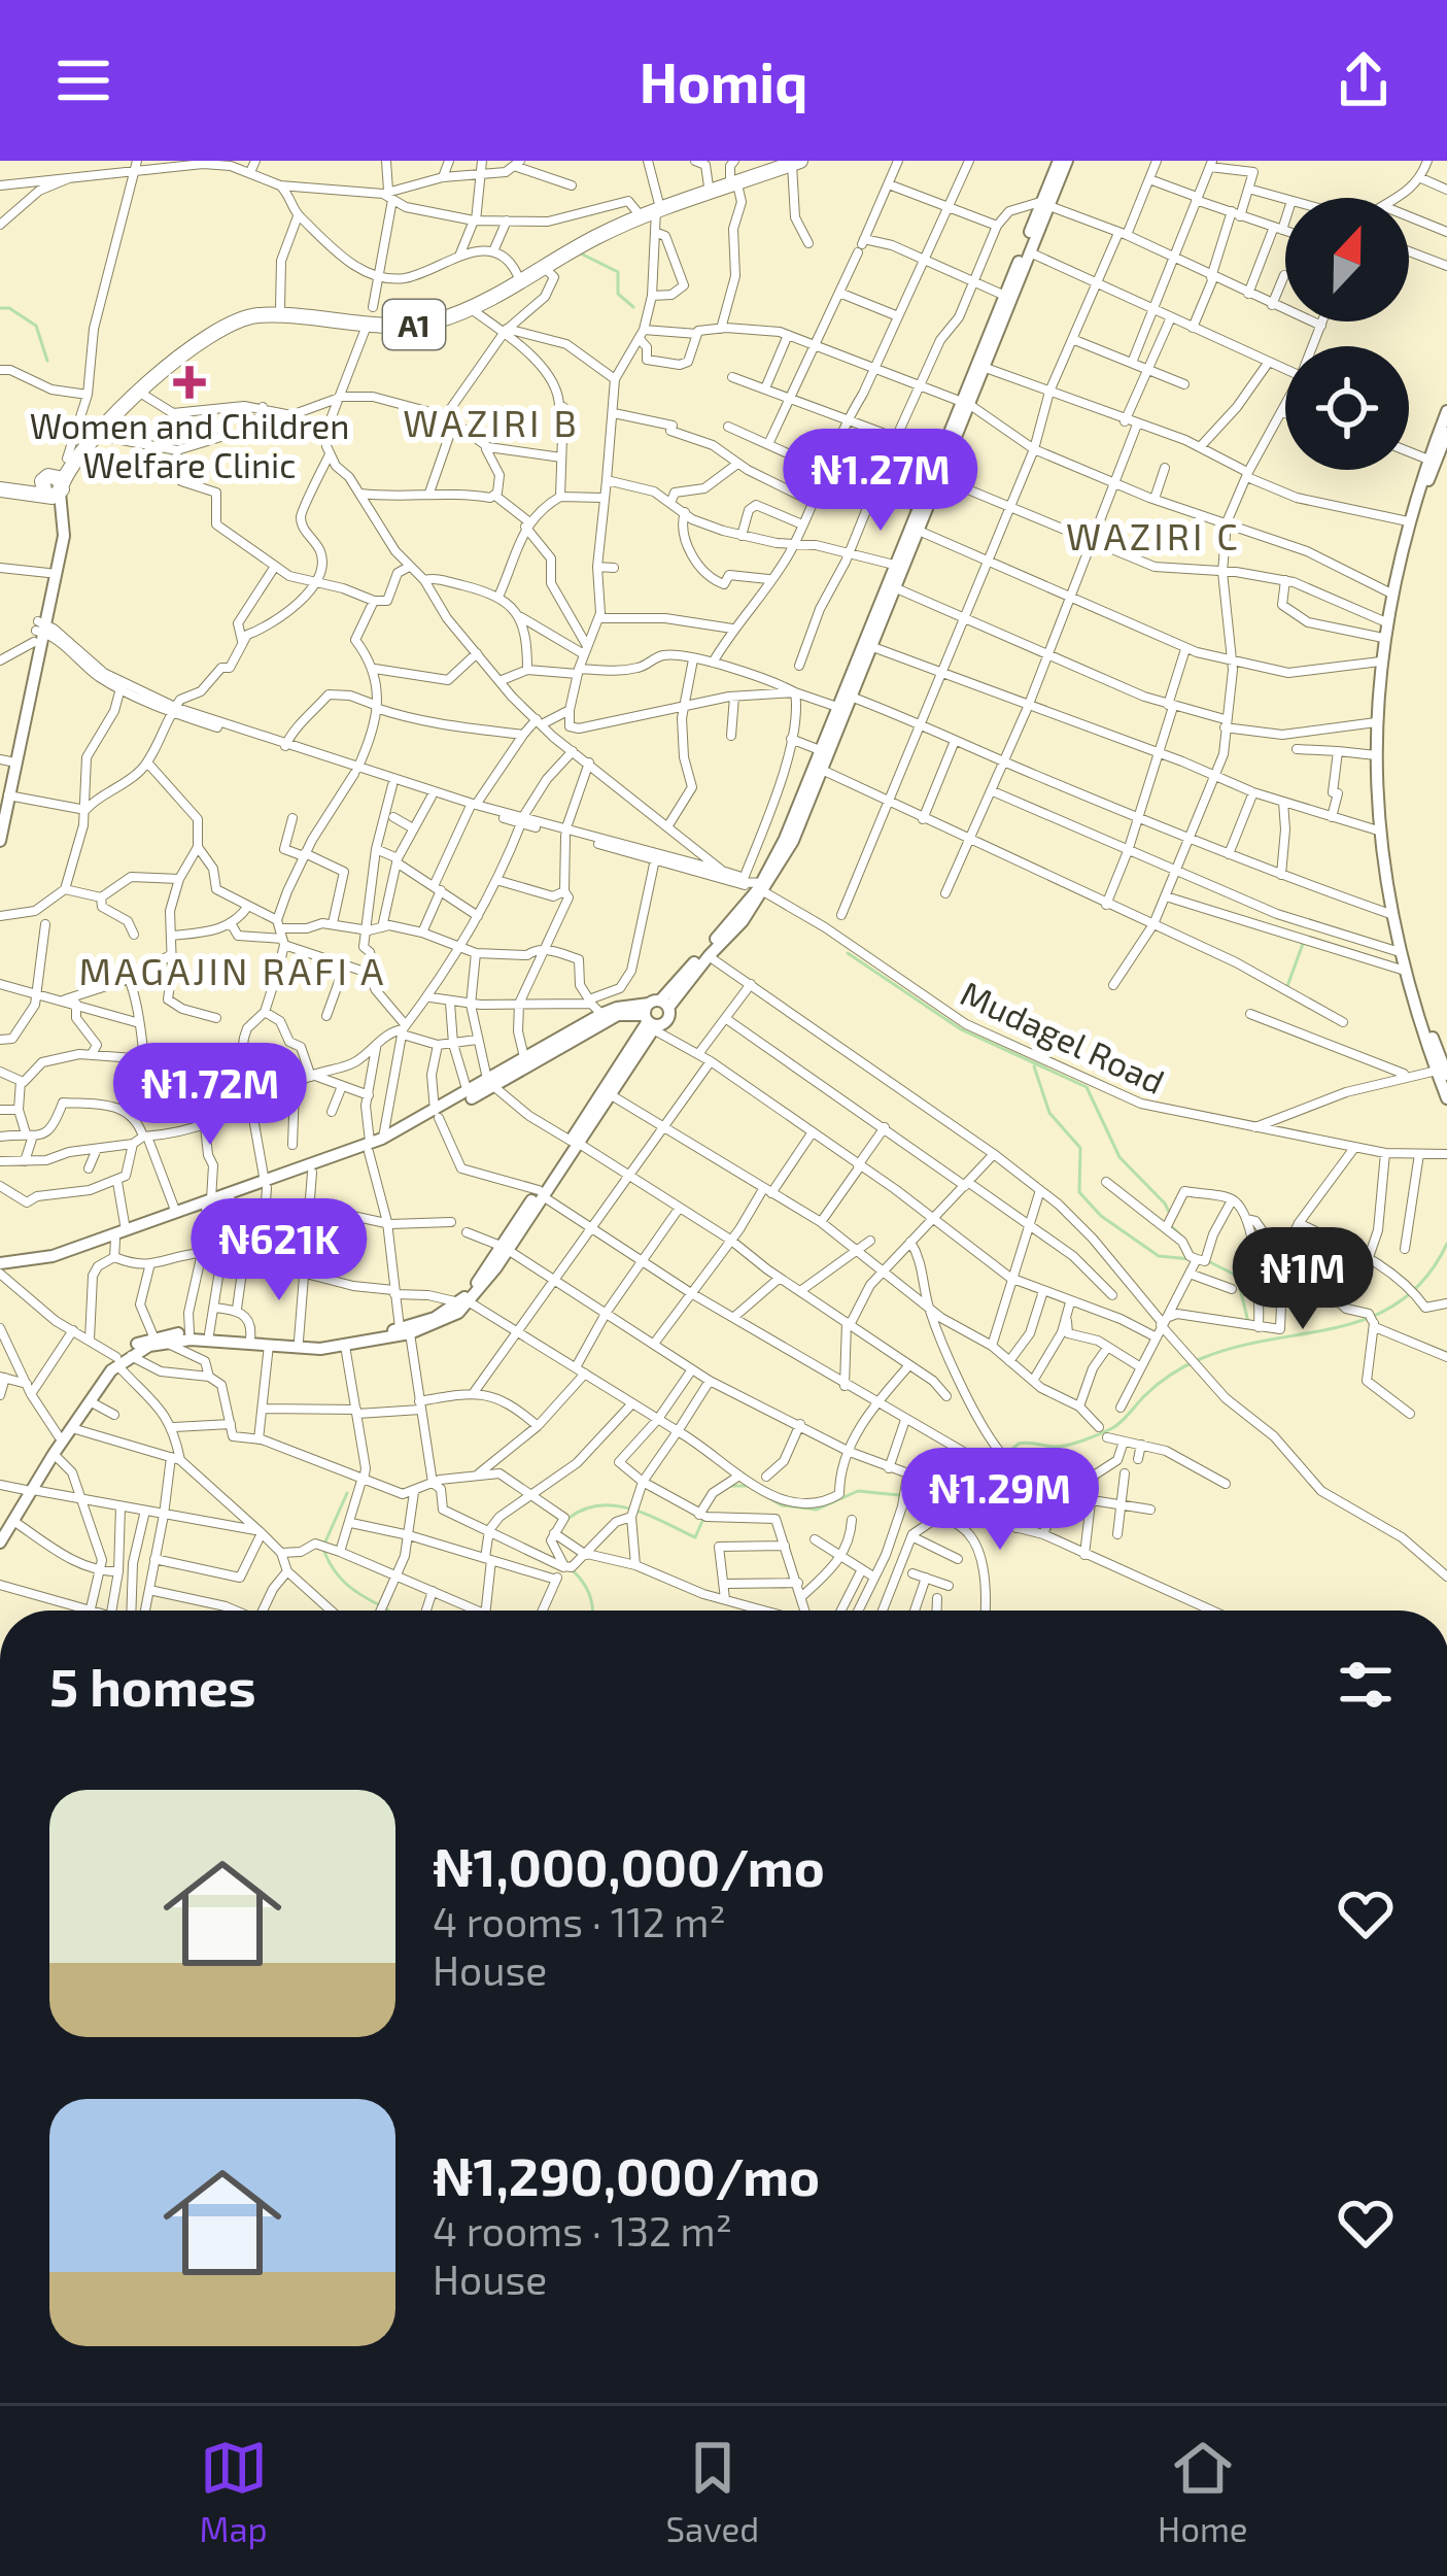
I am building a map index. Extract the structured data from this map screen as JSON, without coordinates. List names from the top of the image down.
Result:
{
  "streets": {
    "highway": ["A1"],
    "street": ["Mudagel Road"]
  },
  "districts": ["WAZIRI B", "WAZIRI C", "MAGAJIN RAFI A"],
  "places": {
    "health": ["Women and Children Welfare Clinic"]
  },
  "north": "top",
  "page": {
    "header": "Homiq",
    "price": [
      "₦1.27M",
      "₦1.72M",
      "₦621K",
      "₦1M",
      "₦1.29M"
    ],
    "heading": "5 homes",
    "list": [
      {
        "name": "₦1,000,000/mo",
        "note": "4 rooms · 112 m² · House"
      },
      {
        "name": "₦1,290,000/mo",
        "note": "4 rooms · 132 m² · House"
      }
    ],
    "tabs": ["Map", "Saved", "Home"]
  }
}
